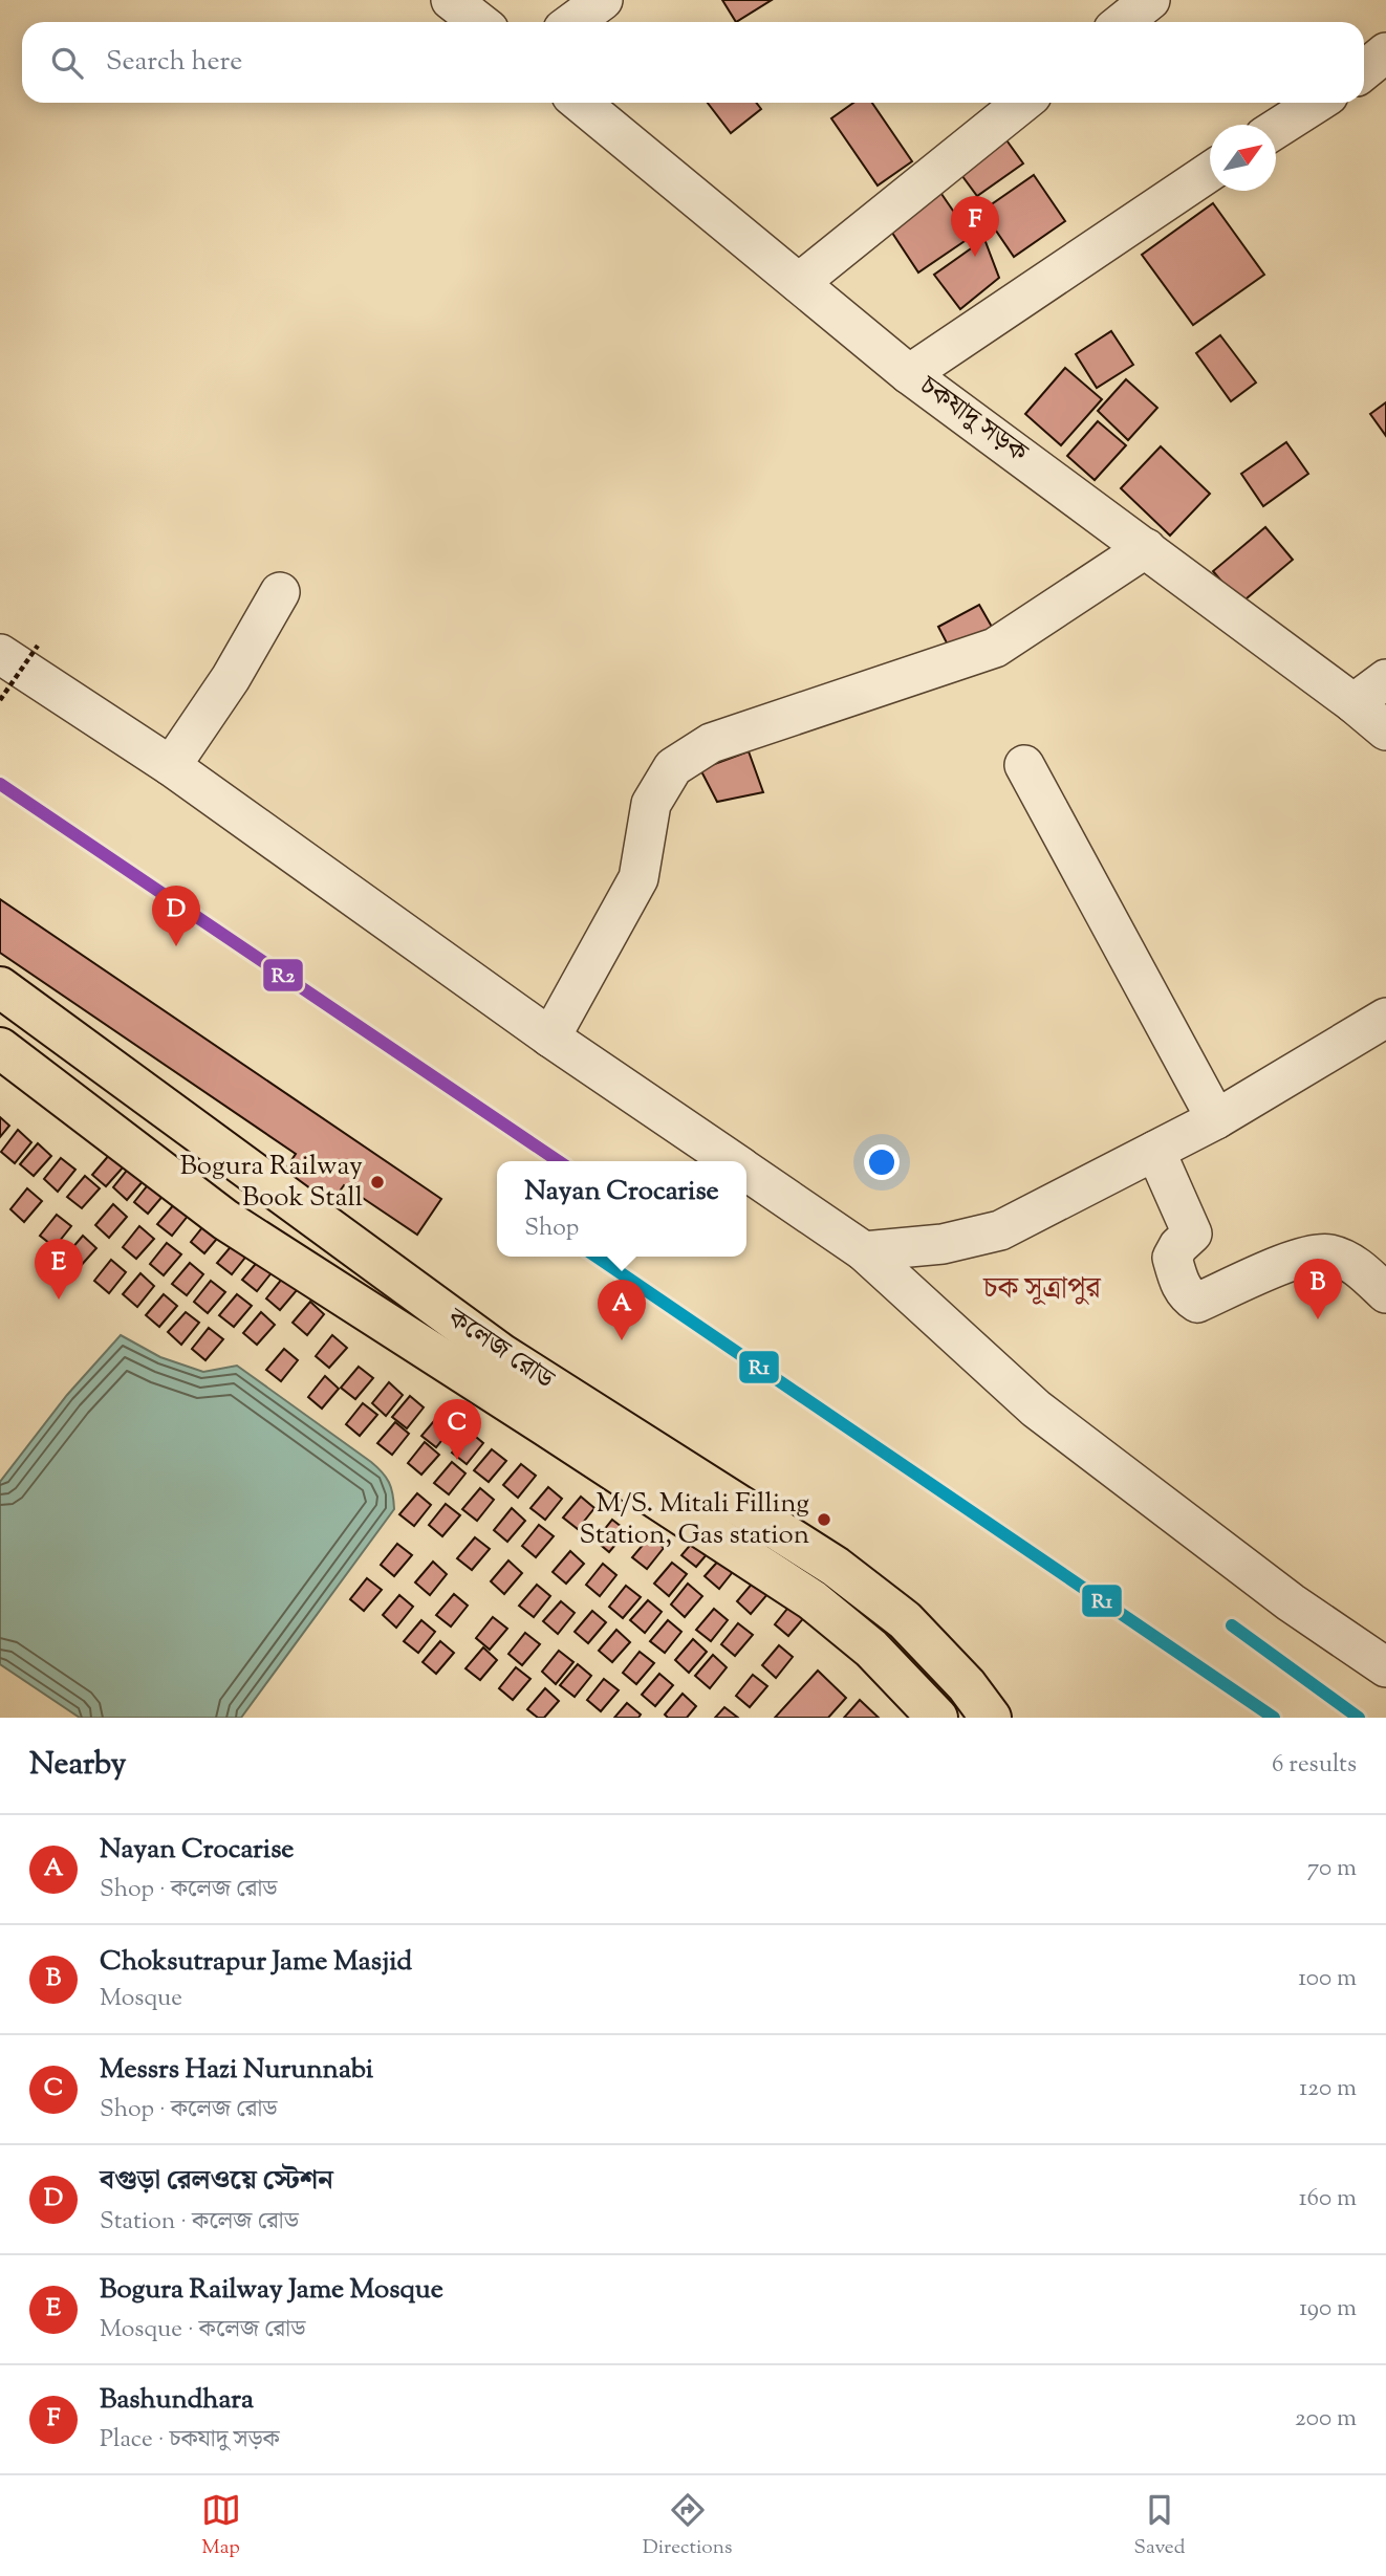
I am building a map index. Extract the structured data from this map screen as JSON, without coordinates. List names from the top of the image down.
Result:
{
  "streets": {
    "highway": ["কলেজ রোড"],
    "street": ["চকযাদু সড়ক"]
  },
  "districts": ["চক সূত্রাপুর"],
  "places": ["Bogura Railway Book Stall", "M/S. Mitali Filling Station, Gas station"],
  "lines": ["transit line R2", "transit line R1"],
  "north": "top right",
  "page": {
    "search": "Search here",
    "pins": [
      "F",
      "D",
      "E",
      "B",
      "A",
      "C"
    ],
    "popup": ["Nayan Crocarise", "Shop"],
    "heading": ["Nearby", "6 results"],
    "list": [
      {
        "mark": "A",
        "name": "Nayan Crocarise",
        "note": "Shop · কলেজ রোড",
        "value": "70 m"
      },
      {
        "mark": "B",
        "name": "Choksutrapur Jame Masjid",
        "note": "Mosque",
        "value": "100 m"
      },
      {
        "mark": "C",
        "name": "Messrs Hazi Nurunnabi",
        "note": "Shop · কলেজ রোড",
        "value": "120 m"
      },
      {
        "mark": "D",
        "name": "বগুড়া রেলওয়ে স্টেশন",
        "note": "Station · কলেজ রোড",
        "value": "160 m"
      },
      {
        "mark": "E",
        "name": "Bogura Railway Jame Mosque",
        "note": "Mosque · কলেজ রোড",
        "value": "190 m"
      },
      {
        "mark": "F",
        "name": "Bashundhara",
        "note": "Place · চকযাদু সড়ক",
        "value": "200 m"
      }
    ],
    "nav": ["Map", "Directions", "Saved"]
  }
}
